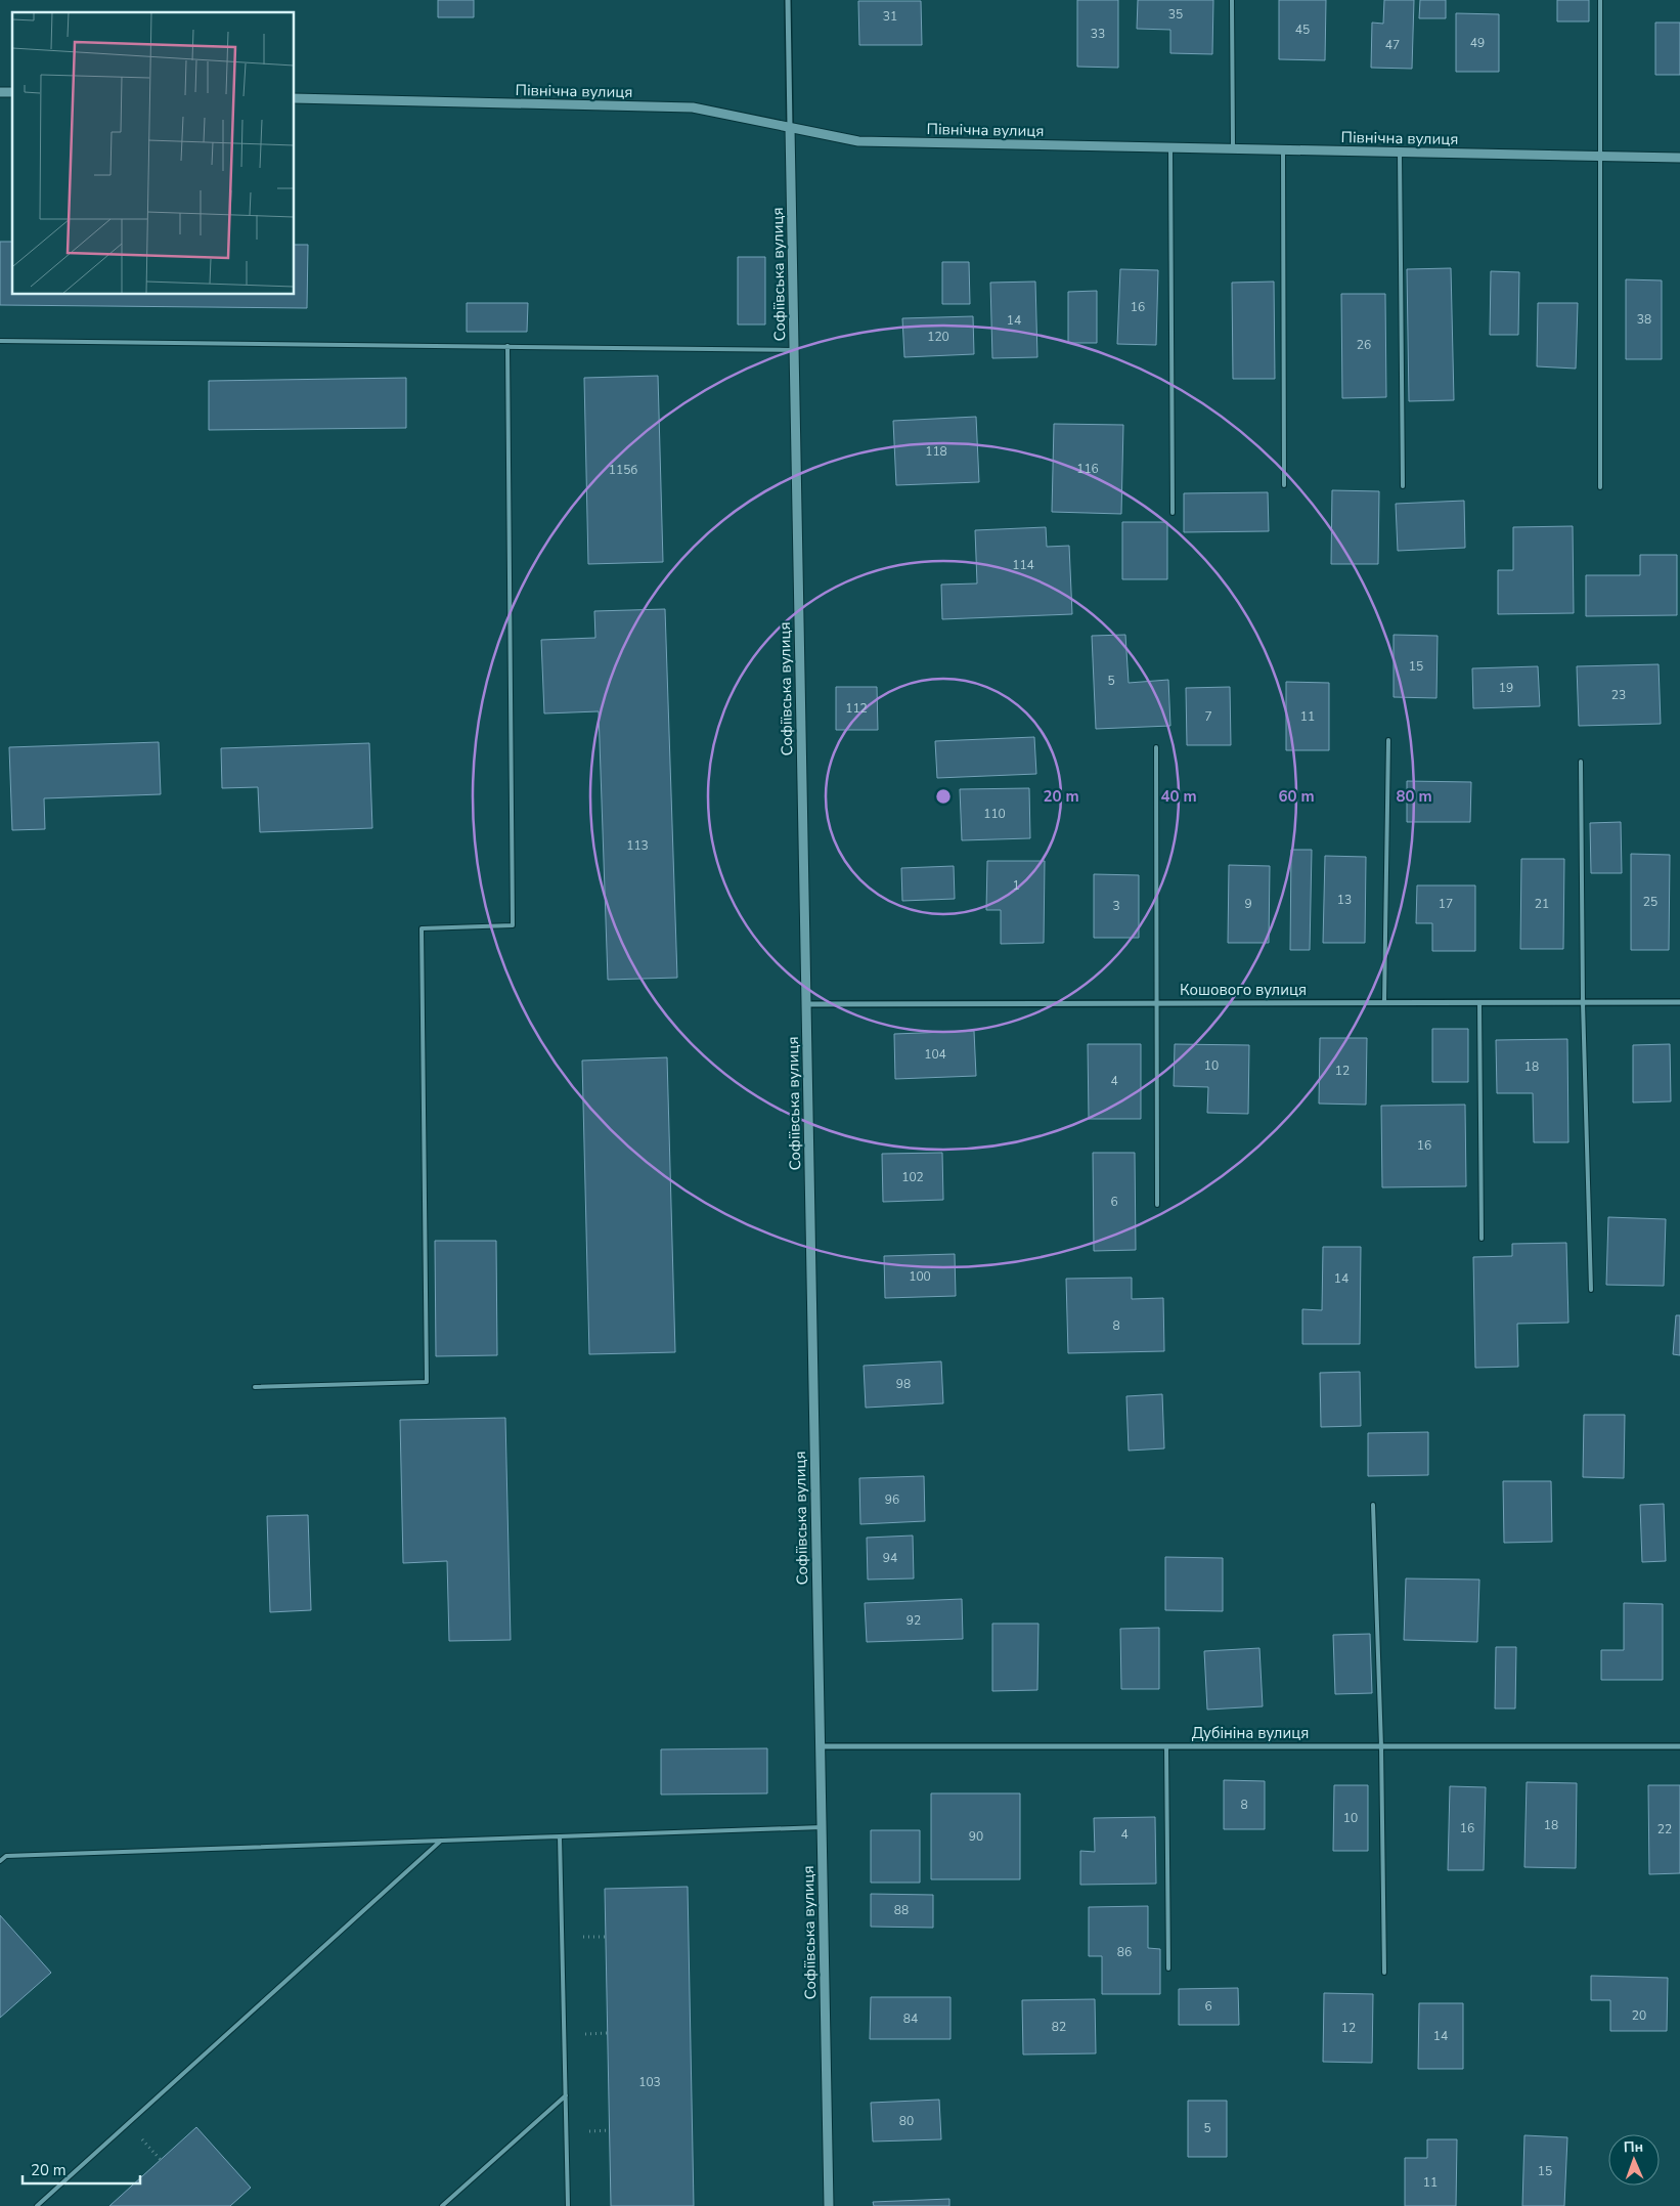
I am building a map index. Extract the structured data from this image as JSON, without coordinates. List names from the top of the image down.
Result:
{
  "streets": {
    "street": [
      "Північна вулиця",
      "Софіївська вулиця",
      "Кошового вулиця",
      "Дубініна вулиця"
    ]
  },
  "crossings": [
    ["Північна вулиця", "Софіївська вулиця"],
    ["Софіївська вулиця", "Кошового вулиця"],
    ["Софіївська вулиця", "Дубініна вулиця"]
  ],
  "house_numbers": [
    "35",
    "31",
    "45",
    "33",
    "49",
    "47",
    "16",
    "38",
    "14",
    "120",
    "26",
    "118",
    "116",
    "115б",
    "114",
    "15",
    "5",
    "19",
    "23",
    "112",
    "7",
    "11",
    "110",
    "113",
    "1",
    "13",
    "25",
    "9",
    "17",
    "21",
    "3",
    "104",
    "10",
    "18",
    "12",
    "4",
    "16",
    "102",
    "6",
    "100",
    "14",
    "8",
    "98",
    "96",
    "94",
    "92",
    "8",
    "10",
    "18",
    "16",
    "22",
    "4",
    "90",
    "88",
    "86",
    "6",
    "20",
    "84",
    "82",
    "12",
    "14",
    "103",
    "80",
    "5",
    "15",
    "11"
  ],
  "scale_bar": "20 m",
  "north": "top",
  "rings": [
    "20 m",
    "40 m",
    "60 m",
    "80 m"
  ]
}
